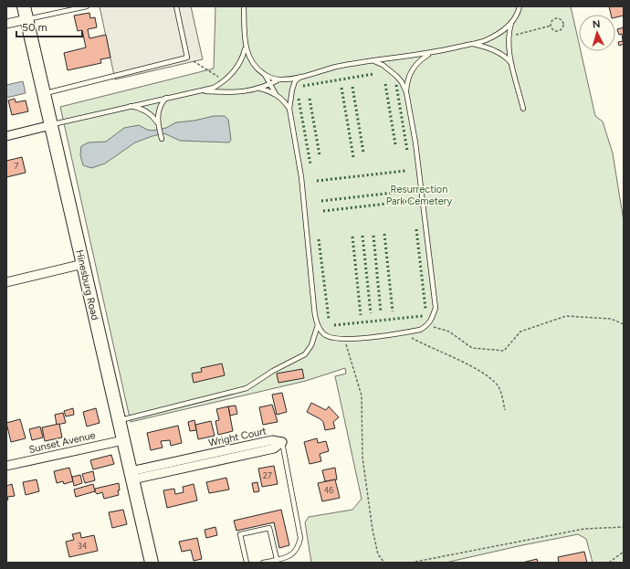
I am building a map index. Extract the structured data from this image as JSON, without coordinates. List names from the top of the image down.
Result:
{
  "streets": {
    "main road": ["Hinesburg Road"],
    "street": ["Wright Court", "Sunset Avenue"]
  },
  "crossings": [
    ["Hinesburg Road", "Wright Court"],
    ["Hinesburg Road", "Sunset Avenue"]
  ],
  "parks": ["Resurrection Park Cemetery"],
  "house_numbers": [
    "7",
    "27",
    "46",
    "34"
  ],
  "scale_bar": "50 m",
  "north": "top"
}
